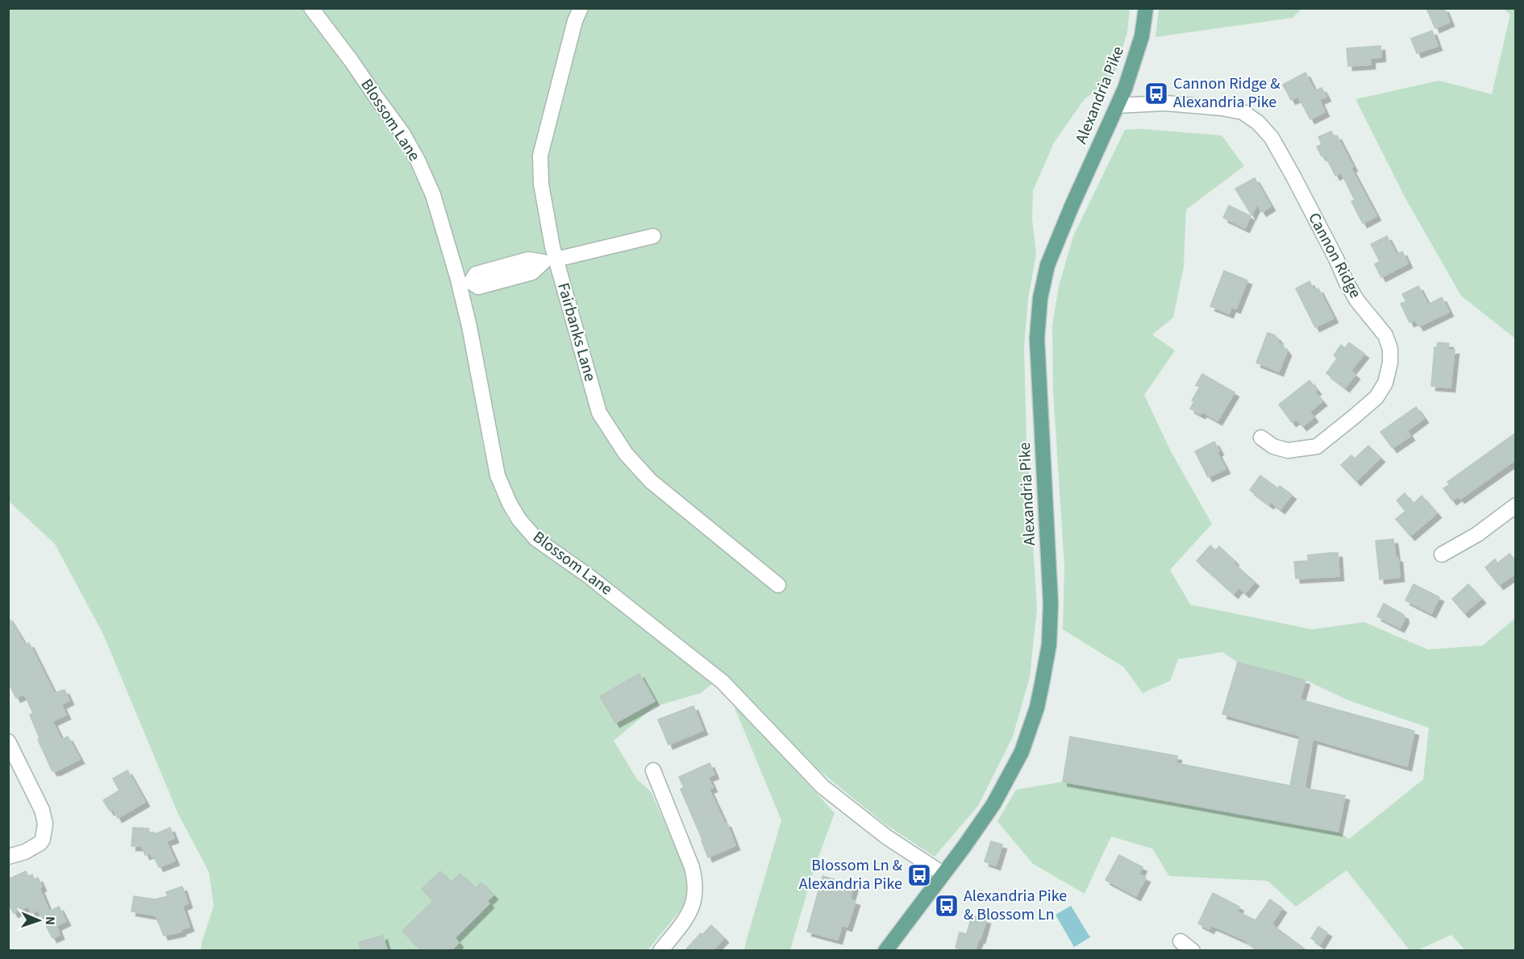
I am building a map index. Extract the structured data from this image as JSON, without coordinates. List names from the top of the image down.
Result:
{
  "streets": {
    "main road": ["Alexandria Pike"],
    "street": ["Blossom Lane", "Cannon Ridge", "Fairbanks Lane"]
  },
  "crossings": [
    ["Alexandria Pike", "Blossom Lane"],
    ["Alexandria Pike", "Cannon Ridge"]
  ],
  "places": {
    "bus stop": ["Cannon Ridge & Alexandria Pike", "Blossom Ln & Alexandria Pike", "Alexandria Pike & Blossom Ln"]
  },
  "north": "right"
}
